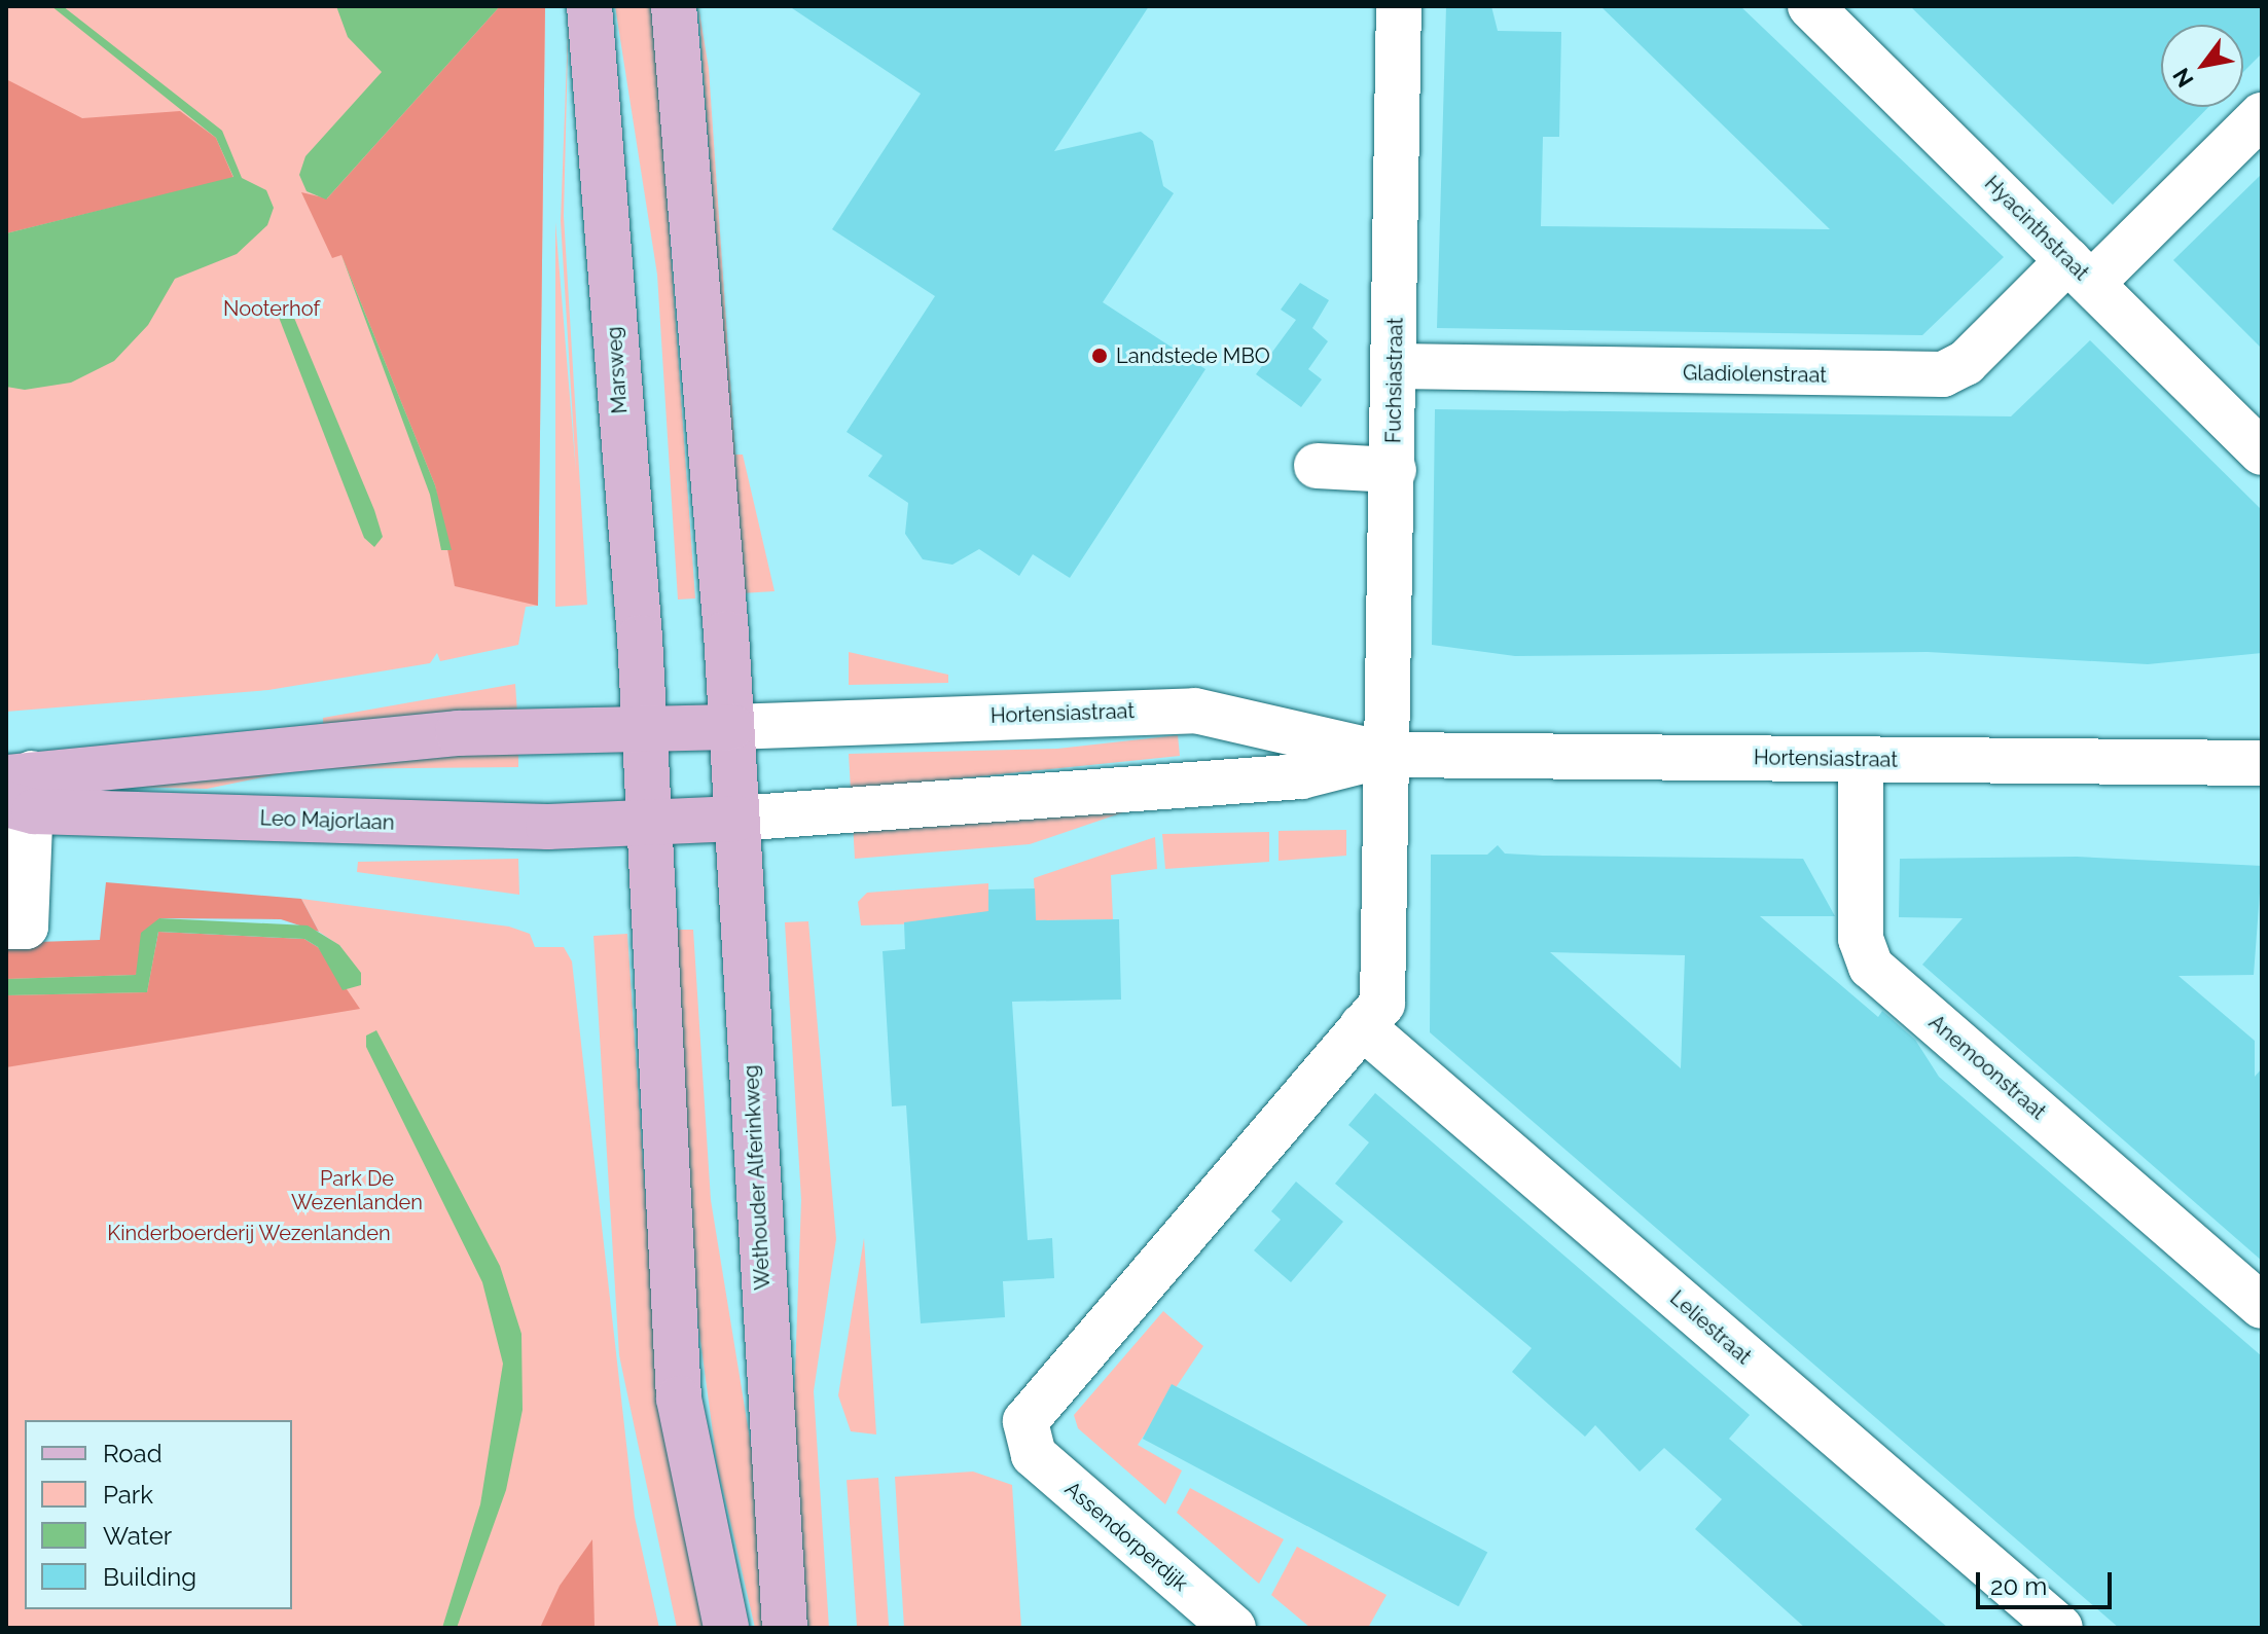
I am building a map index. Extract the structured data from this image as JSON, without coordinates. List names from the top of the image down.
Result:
{
  "streets": {
    "main road": ["Marsweg", "Leo Majorlaan", "Wethouder Alferinkweg"],
    "street": [
      "Hyacinthstraat",
      "Gladiolenstraat",
      "Fuchsiastraat",
      "Hortensiastraat",
      "Anemoonstraat",
      "Leliestraat",
      "Assendorperdijk"
    ]
  },
  "crossings": [
    ["Hyacinthstraat", "Gladiolenstraat"],
    ["Gladiolenstraat", "Fuchsiastraat"],
    ["Fuchsiastraat", "Hortensiastraat"],
    ["Hortensiastraat", "Leo Majorlaan"],
    ["Hortensiastraat", "Anemoonstraat"],
    ["Hortensiastraat", "Wethouder Alferinkweg"],
    ["Leo Majorlaan", "Wethouder Alferinkweg"],
    ["Leliestraat", "Assendorperdijk"]
  ],
  "parks": ["Nooterhof", "Park De Wezenlanden", "Kinderboerderij Wezenlanden"],
  "places": ["Landstede MBO"],
  "legend": [
    "Road",
    "Park",
    "Water",
    "Building"
  ],
  "scale_bar": "20 m",
  "north": "bottom left"
}
